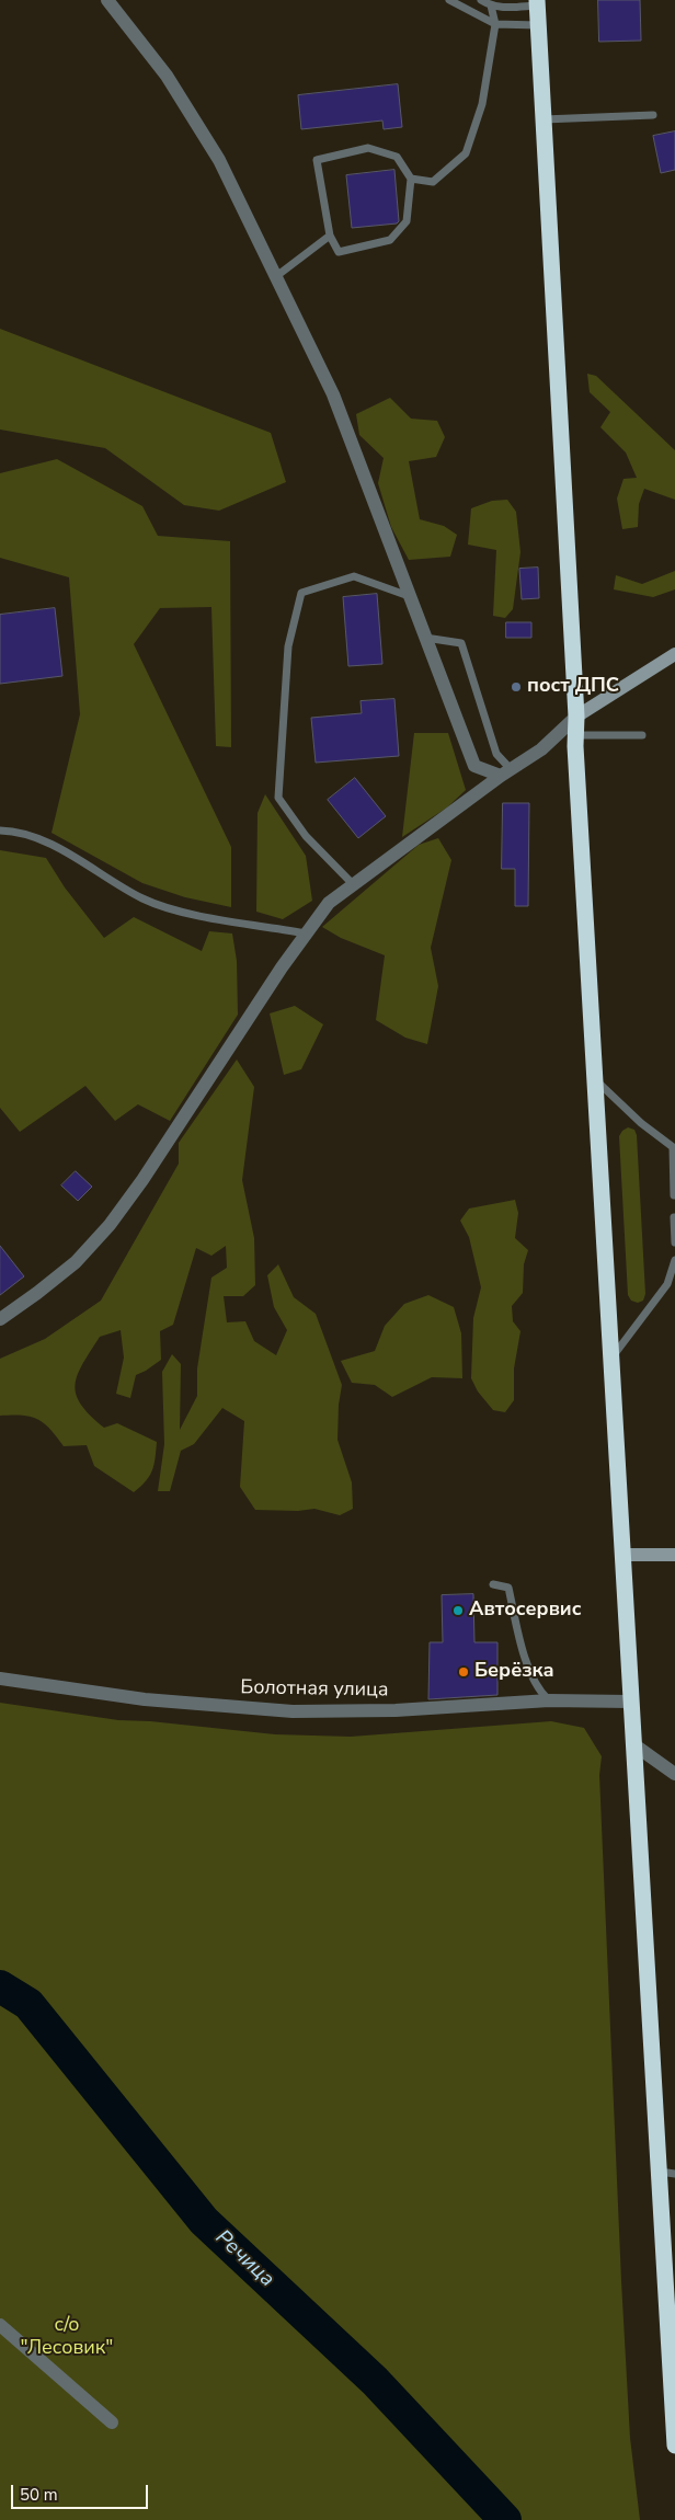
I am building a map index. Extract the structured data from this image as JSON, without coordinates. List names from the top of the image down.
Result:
{
  "streets": {
    "street": ["Болотная улица"]
  },
  "water": ["Речица"],
  "parks": ["с/о \"Лесовик\""],
  "places": ["пост ДПС", "Автосервис", "Берёзка"],
  "scale_bar": "50 m"
}
